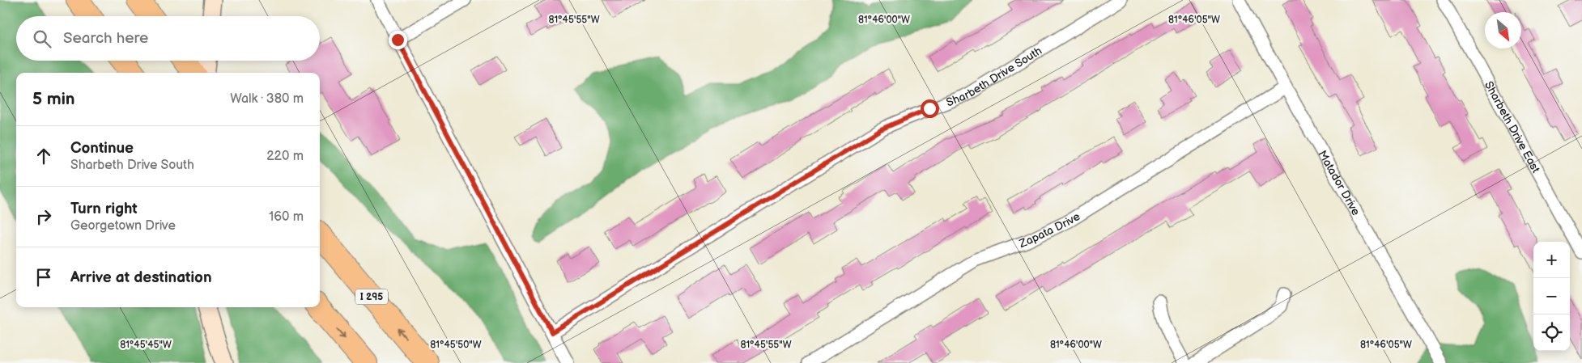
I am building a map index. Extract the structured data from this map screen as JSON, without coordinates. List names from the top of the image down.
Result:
{
  "streets": {
    "highway": ["I 295"],
    "street": [
      "Sharbeth Drive South",
      "Sharbeth Drive East",
      "Matador Drive",
      "Zapata Drive"
    ]
  },
  "crossings": [
    ["Matador Drive", "Zapata Drive"]
  ],
  "north": "bottom right",
  "page": {
    "search": "Search here",
    "heading": ["5 min", "Walk · 380 m"],
    "list": [
      ["Continue", "Sharbeth Drive South", "220 m"],
      ["Turn right", "Georgetown Drive", "160 m"],
      "Arrive at destination"
    ],
    "map_buttons": ["+", "−"]
  },
  "coordinates": [
    "81°45'55\"W",
    "81°46'00\"W",
    "81°46'05\"W",
    "81°45'45\"W",
    "81°45'50\"W"
  ]
}
